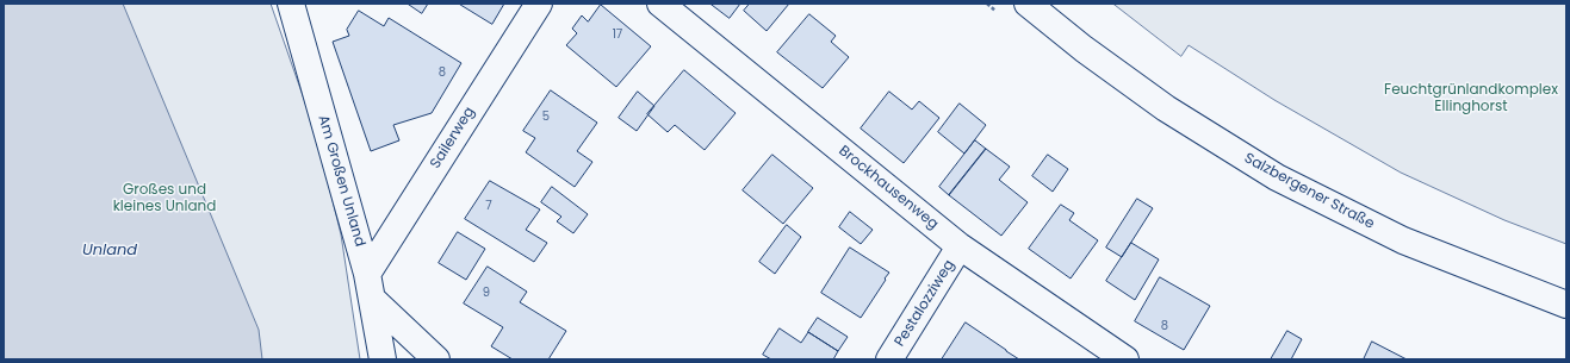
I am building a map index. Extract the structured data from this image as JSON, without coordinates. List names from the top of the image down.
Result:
{
  "streets": {
    "street": [
      "Sailerweg",
      "Am Großen Unland",
      "Brockhausenweg",
      "Salzbergener Straße",
      "Pestalozziweg"
    ]
  },
  "crossings": [
    ["Sailerweg", "Am Großen Unland"],
    ["Brockhausenweg", "Pestalozziweg"]
  ],
  "water": ["Unland"],
  "parks": ["Feuchtgrünlandkomplex Ellinghorst", "Großes und kleines Unland"],
  "house_numbers": [
    "17",
    "8",
    "5",
    "7",
    "9",
    "8"
  ]
}
